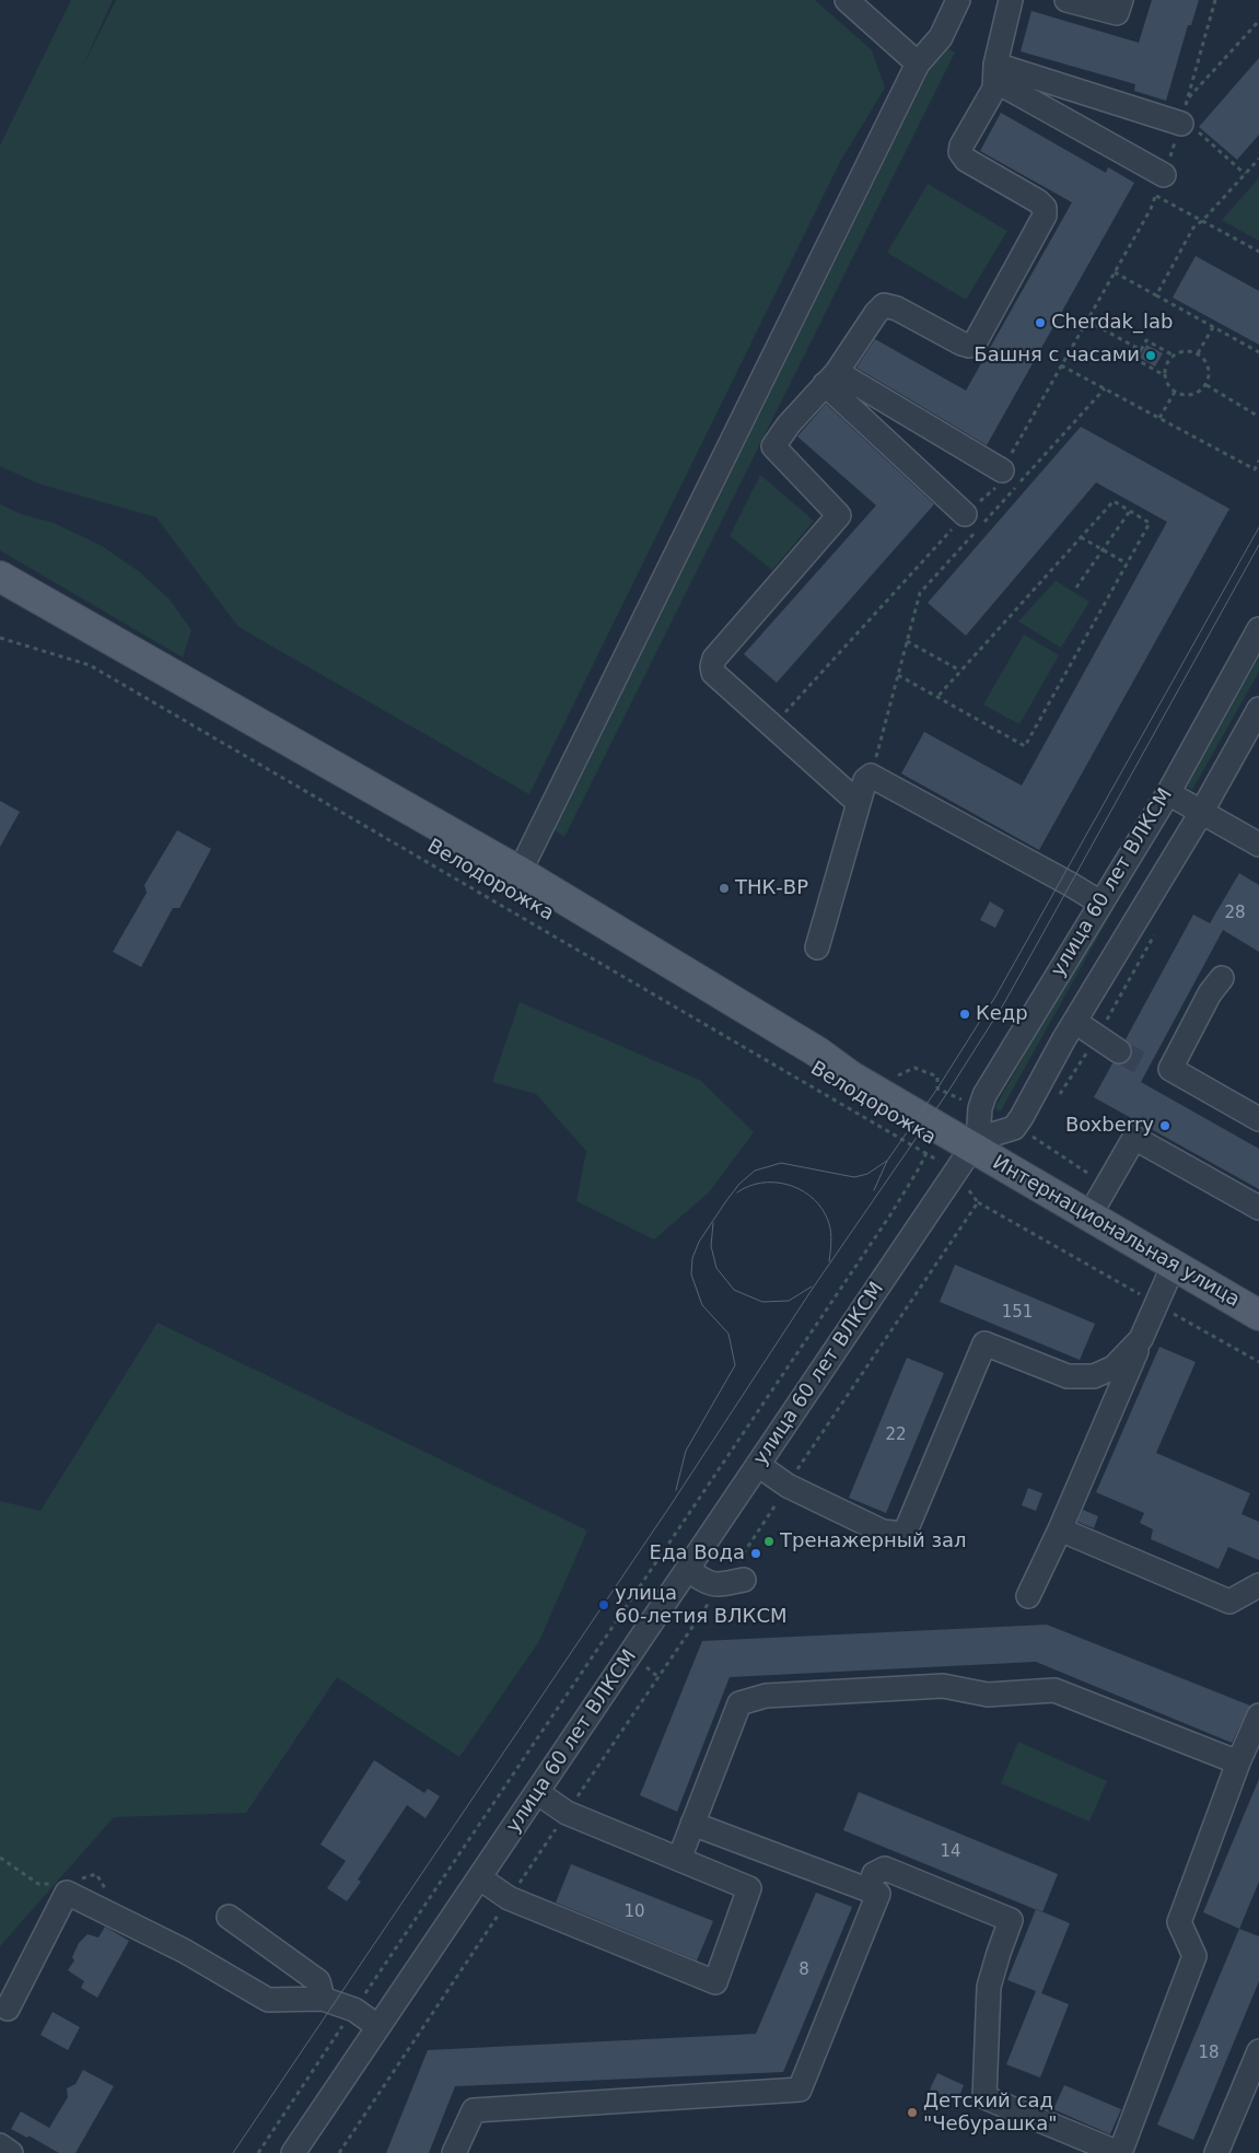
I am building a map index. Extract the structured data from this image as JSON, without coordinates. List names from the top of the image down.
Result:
{
  "streets": {
    "main road": ["Интернациональная улица"],
    "street": ["улица 60 лет ВЛКСМ"],
    "path": ["Велодорожка"]
  },
  "crossings": [
    ["Велодорожка", "улица 60 лет ВЛКСМ"],
    ["Велодорожка", "Интернациональная улица"],
    ["улица 60 лет ВЛКСМ", "Интернациональная улица"]
  ],
  "places": [
    "Cherdak_lab",
    "Башня с часами",
    "ТНК-ВР",
    "Кедр",
    "Boxberry",
    "Тренажерный зал",
    "Еда Вода",
    "улица 60-летия ВЛКСМ",
    "Детский сад \"Чебурашка\""
  ],
  "house_numbers": [
    "28",
    "151",
    "22",
    "14",
    "10",
    "8",
    "18"
  ]
}
